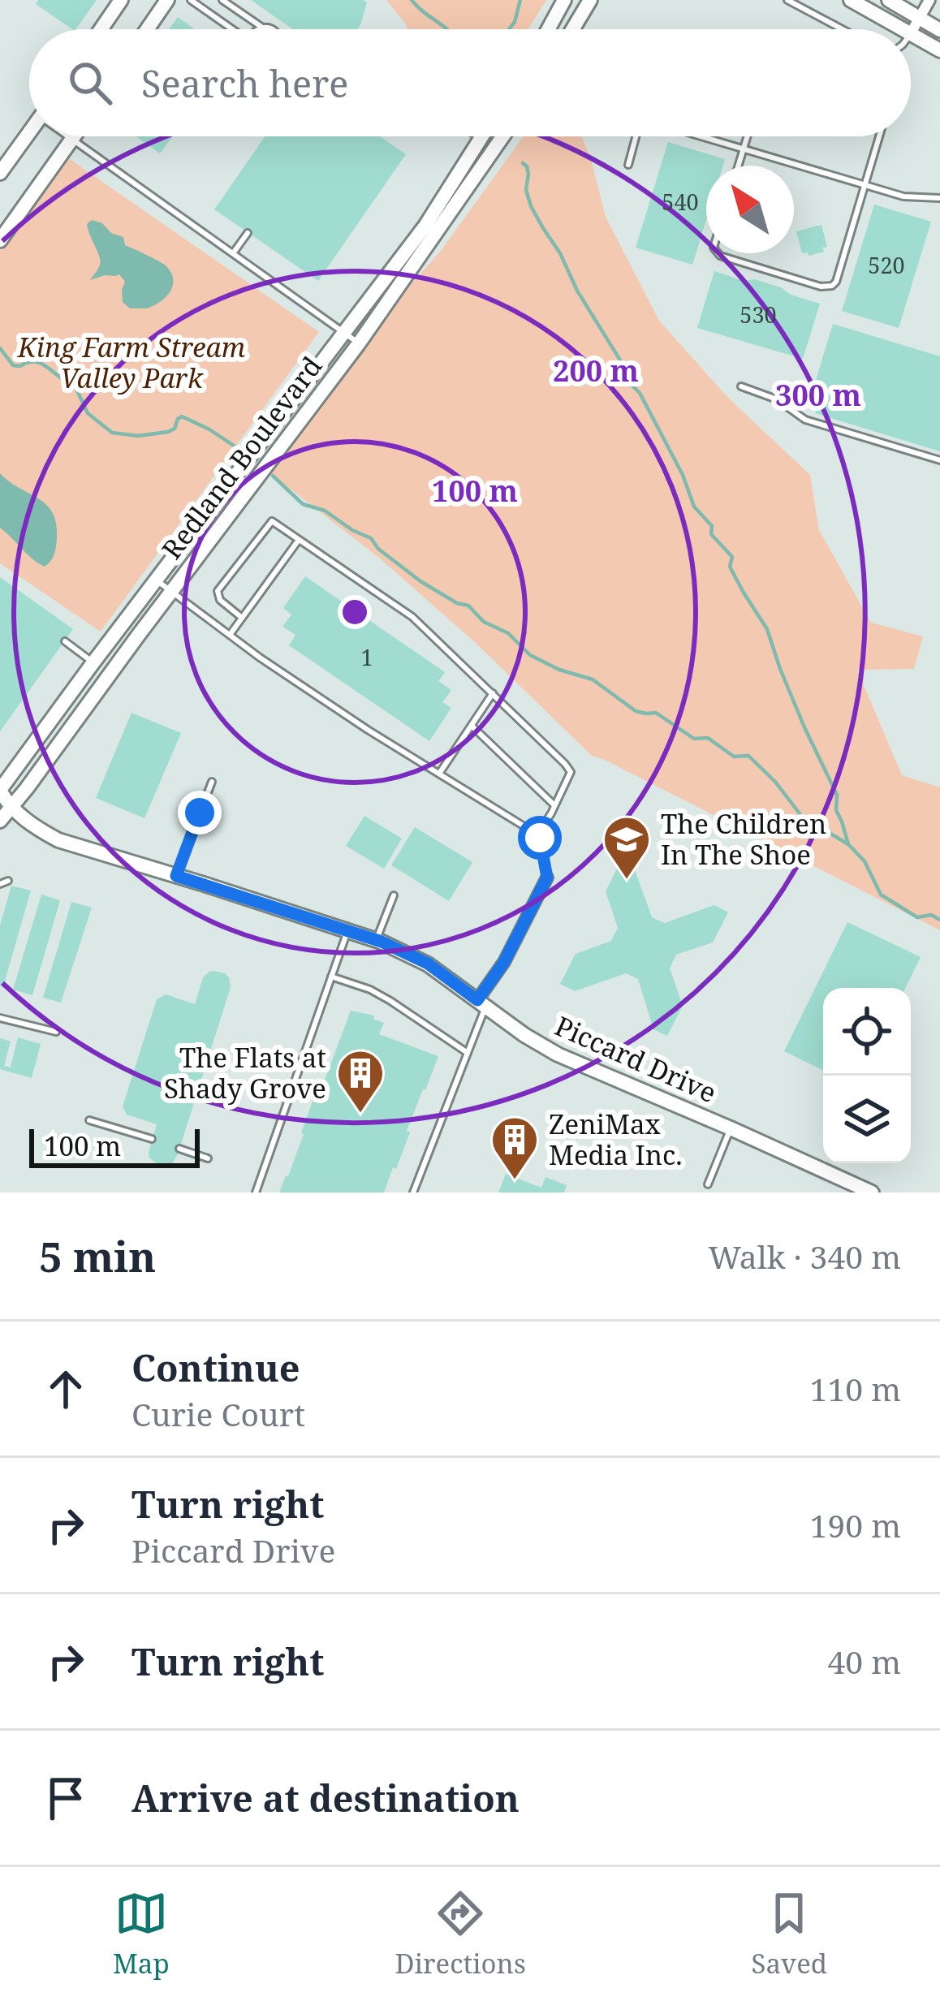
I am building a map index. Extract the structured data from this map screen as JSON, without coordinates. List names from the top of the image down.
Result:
{
  "streets": {
    "main road": ["Redland Boulevard", "Piccard Drive"]
  },
  "crossings": [
    ["Redland Boulevard", "Piccard Drive"]
  ],
  "parks": ["King Farm Stream Valley Park"],
  "places": {
    "school or university": ["The Children In The Shoe"],
    "building": ["The Flats at Shady Grove", "ZeniMax Media Inc."]
  },
  "house_numbers": [
    "540",
    "520",
    "530",
    "1"
  ],
  "scale_bar": "100 m",
  "north": "top left",
  "page": {
    "search": "Search here",
    "scale": "100 m",
    "heading": ["5 min", "Walk · 340 m"],
    "list": [
      ["Continue", "Curie Court", "110 m"],
      ["Turn right", "Piccard Drive", "190 m"],
      ["Turn right", "40 m"],
      "Arrive at destination"
    ],
    "nav": ["Map", "Directions", "Saved"]
  },
  "rings": ["200 m", "300 m", "100 m"]
}
